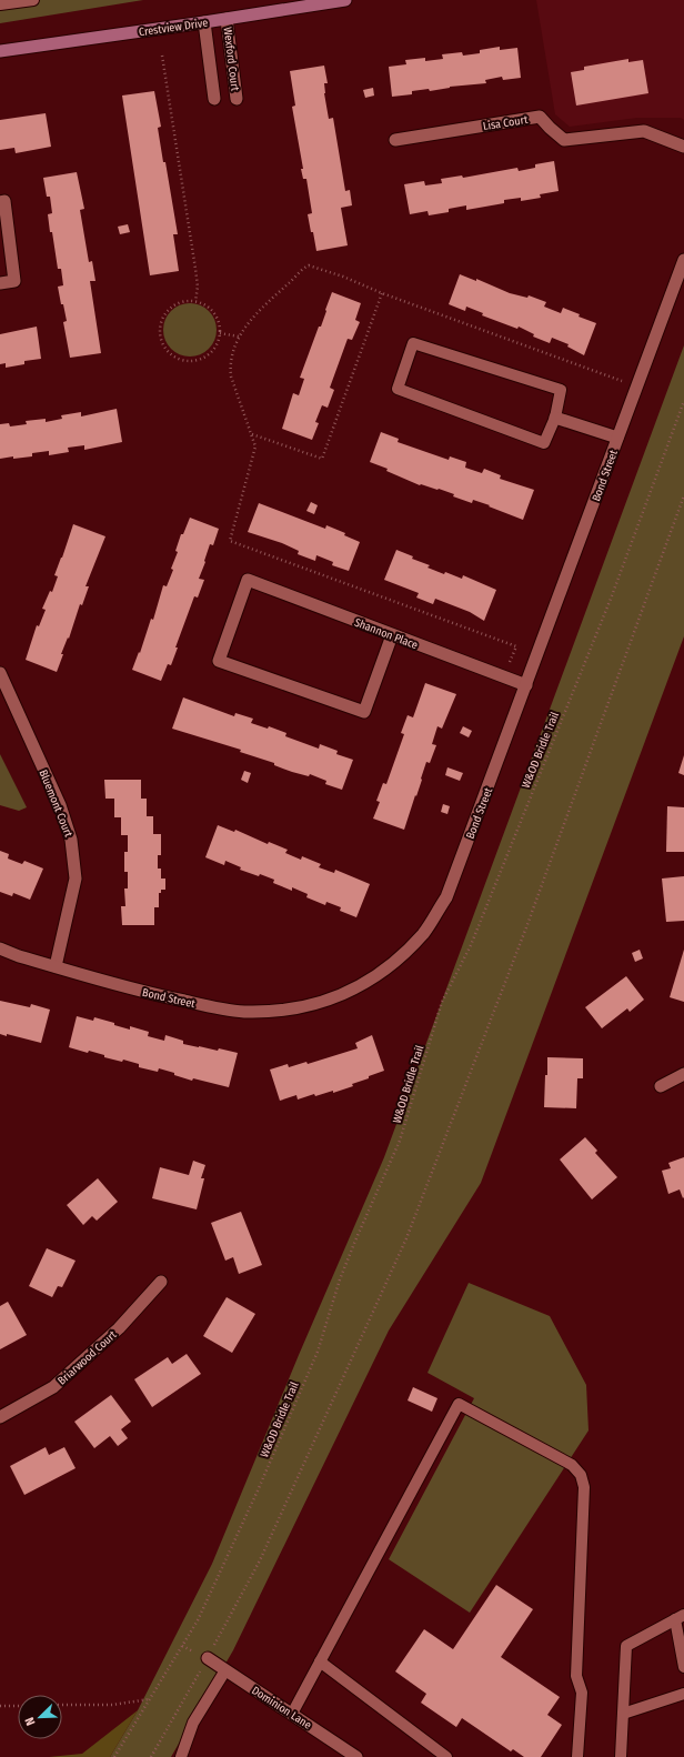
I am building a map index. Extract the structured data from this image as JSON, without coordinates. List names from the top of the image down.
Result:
{
  "streets": {
    "main road": ["Crestview Drive"],
    "street": [
      "Wexford Court",
      "Lisa Court",
      "Bond Street",
      "Shannon Place",
      "Bluemont Court",
      "Briarwood Court",
      "Dominion Lane"
    ],
    "path": ["W&OD Bridle Trail"]
  },
  "crossings": [
    ["Crestview Drive", "Wexford Court"],
    ["Bond Street", "Shannon Place"],
    ["Bond Street", "Bluemont Court"]
  ],
  "north": "bottom left"
}
